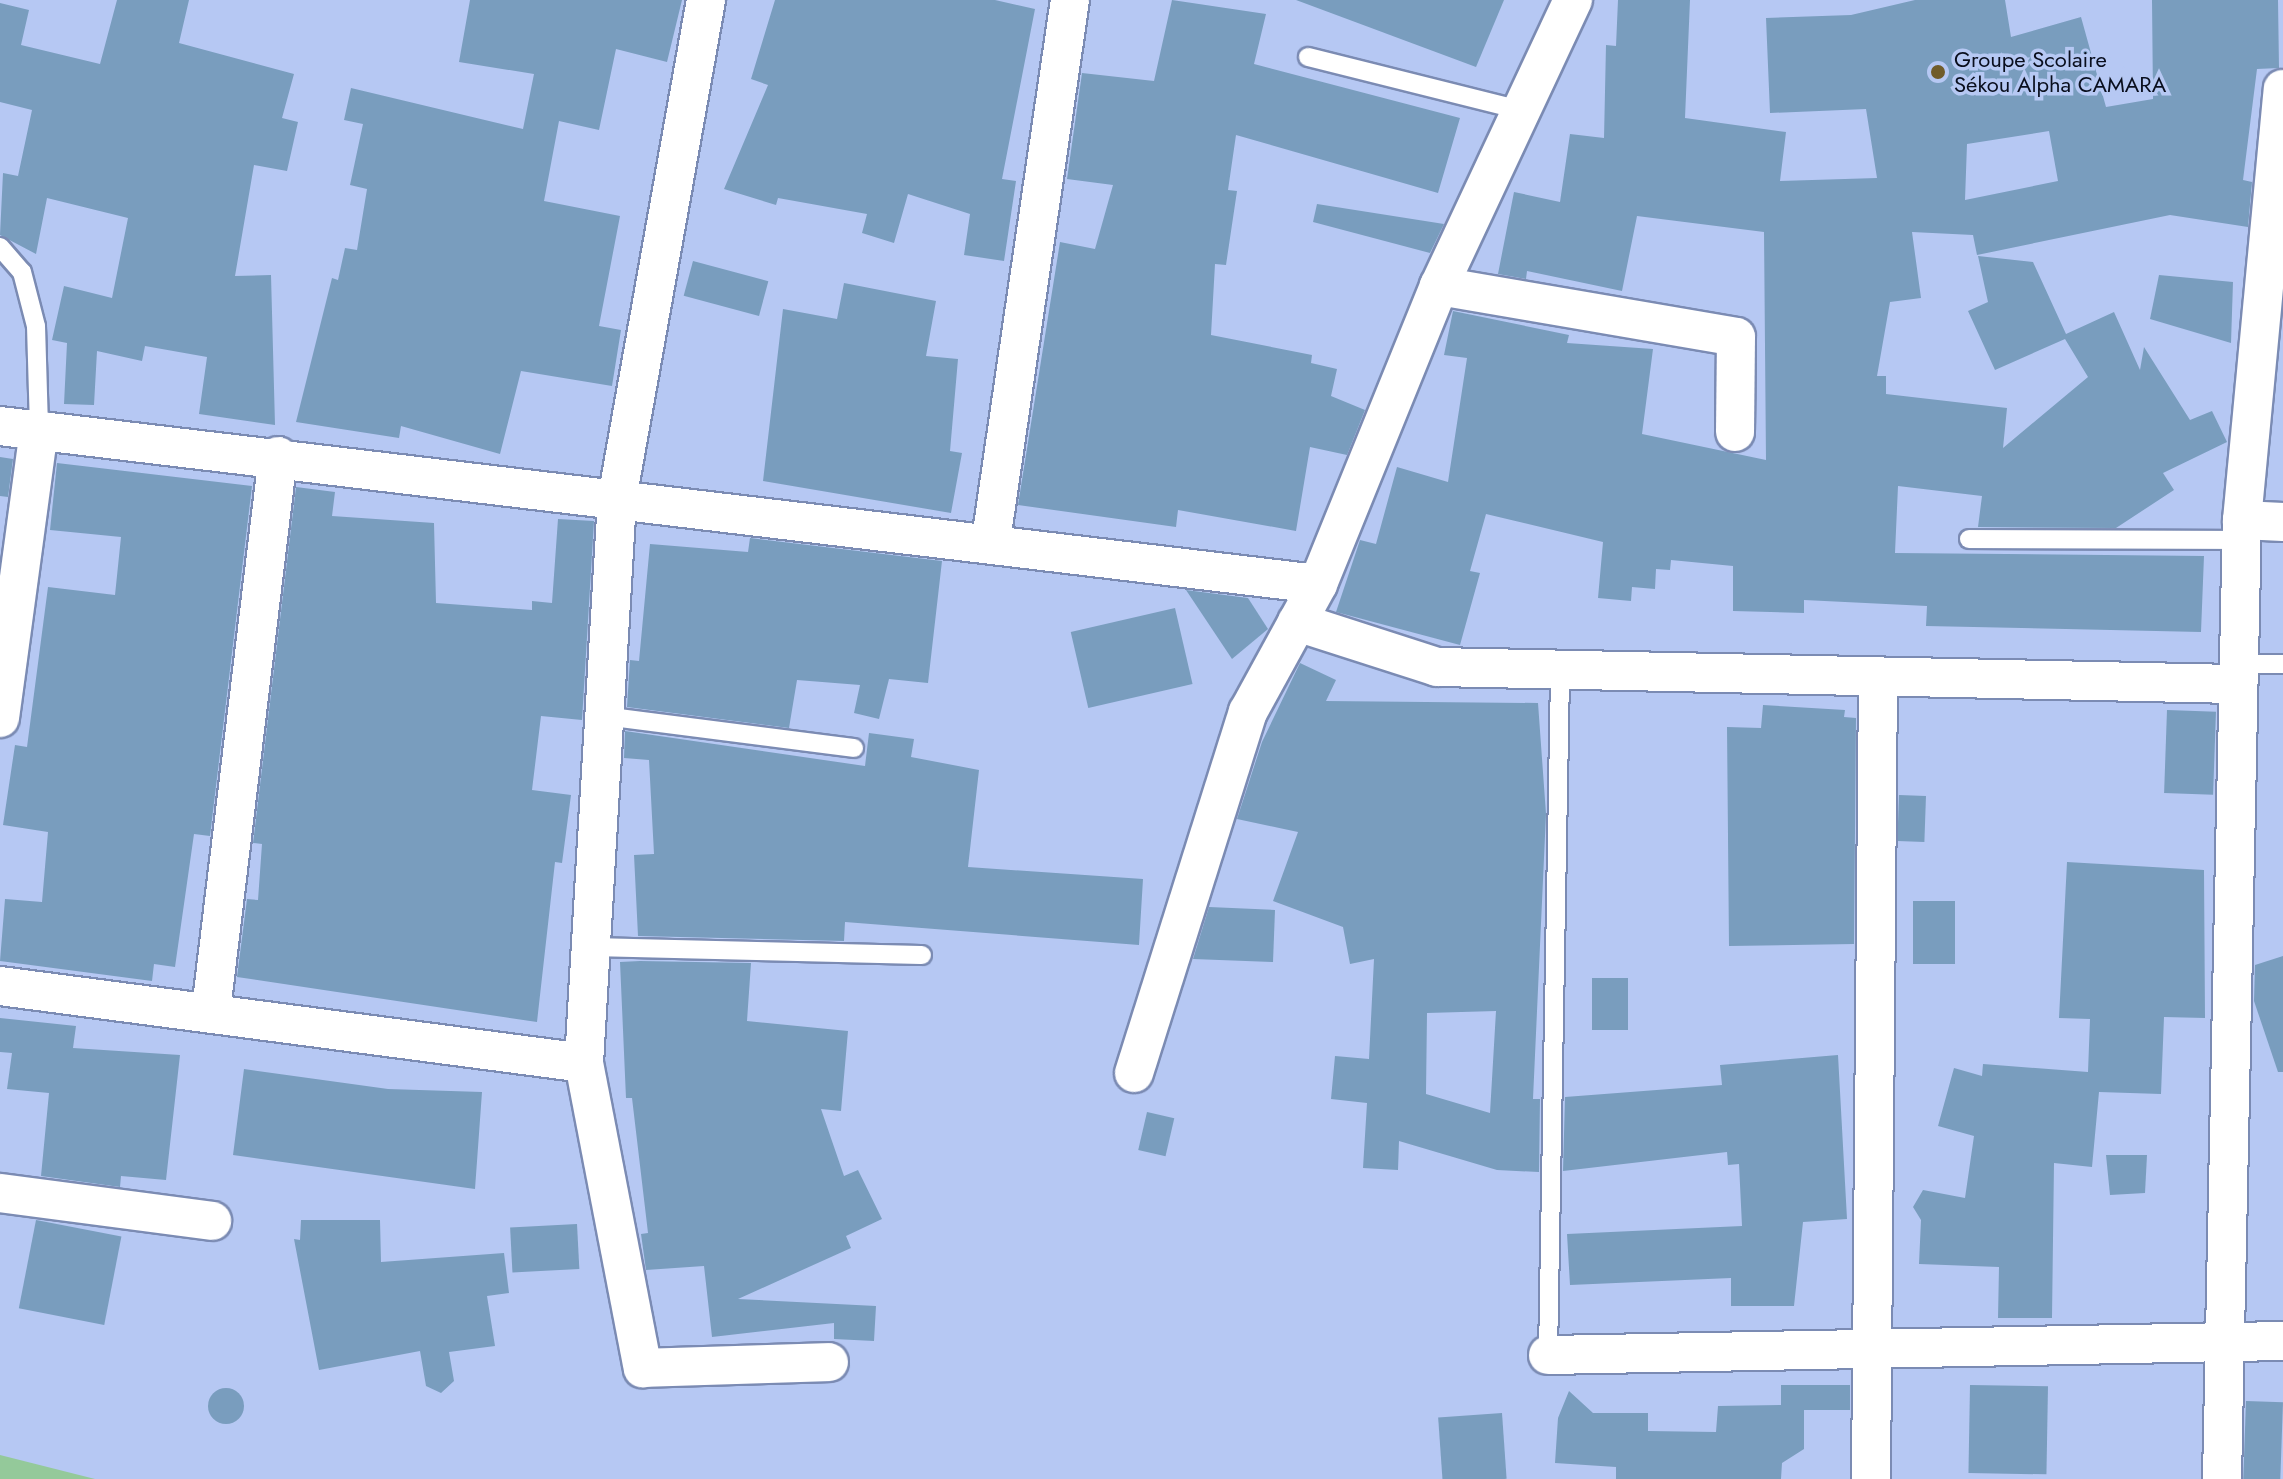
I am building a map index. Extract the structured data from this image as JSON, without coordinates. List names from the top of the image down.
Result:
{
  "places": ["Groupe Scolaire Sékou Alpha CAMARA"]
}
